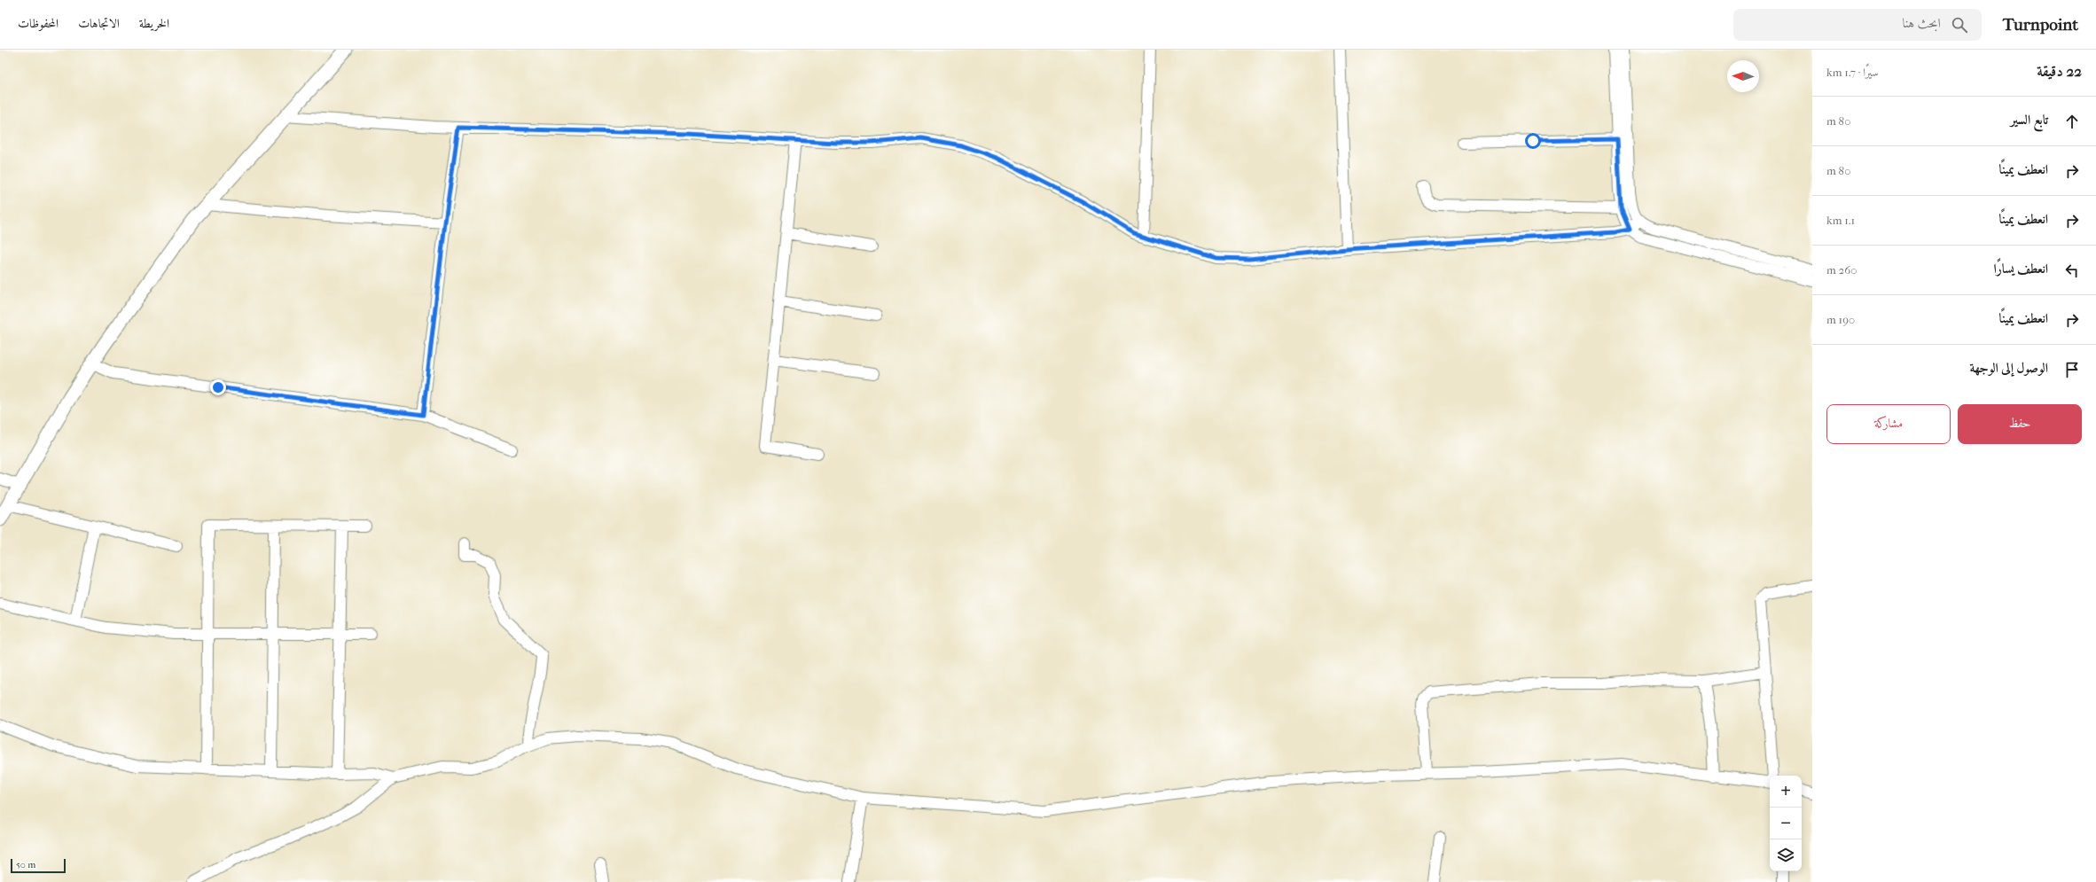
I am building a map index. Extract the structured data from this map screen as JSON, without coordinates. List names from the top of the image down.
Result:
{
  "scale_bar": "50 m",
  "north": "left",
  "page": {
    "header": "Turnpoint",
    "search": "ابحث هنا",
    "nav": ["الخريطة", "الاتجاهات", "المحفوظات"],
    "heading": ["22 دقيقة", "سيرًا · 1.7 km"],
    "list": [
      ["تابع السير", "80 m"],
      ["انعطف يمينًا", "80 m"],
      ["انعطف يمينًا", "1.1 km"],
      ["انعطف يسارًا", "260 m"],
      ["انعطف يمينًا", "190 m"],
      "الوصول إلى الوجهة"
    ],
    "buttons": ["حفظ", "مشاركة"],
    "map_buttons": ["+", "−"],
    "scale": "50 m"
  }
}
